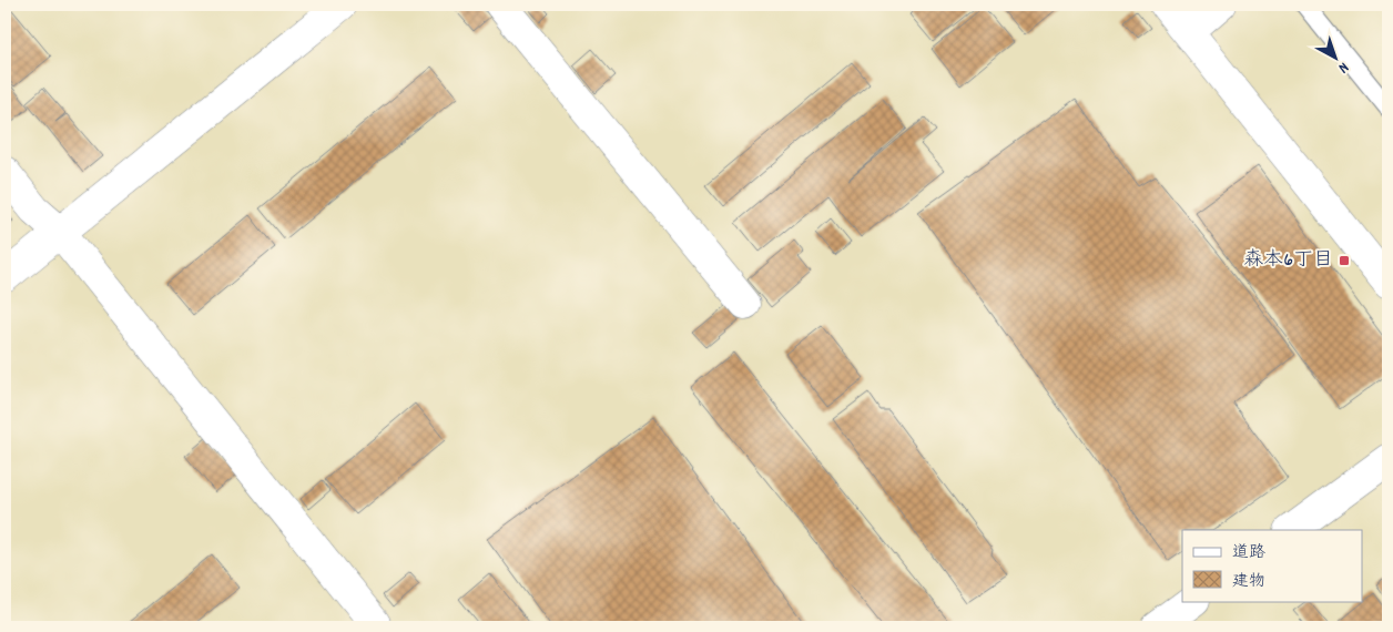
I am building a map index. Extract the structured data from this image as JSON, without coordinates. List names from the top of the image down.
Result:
{
  "places": {
    "transit": ["森本6丁目"]
  },
  "legend": ["道路", "建物"],
  "north": "bottom right"
}
